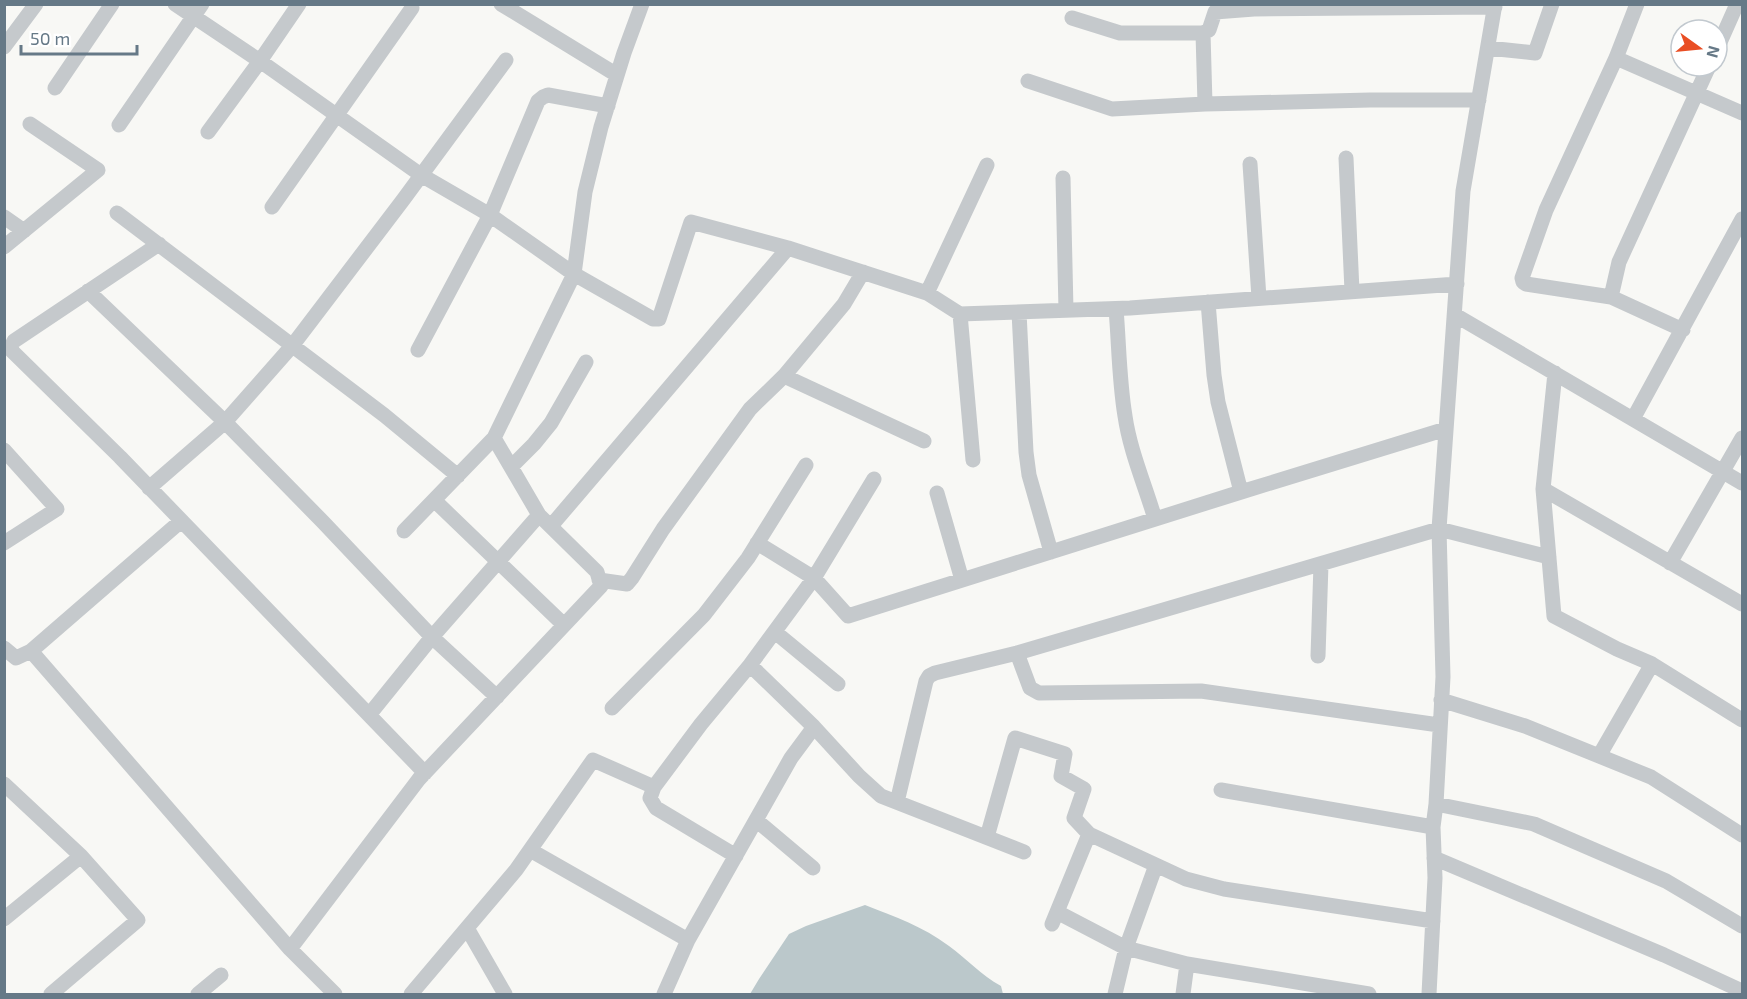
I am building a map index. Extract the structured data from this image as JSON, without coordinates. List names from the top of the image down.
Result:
{
  "scale_bar": "50 m",
  "north": "right"
}
